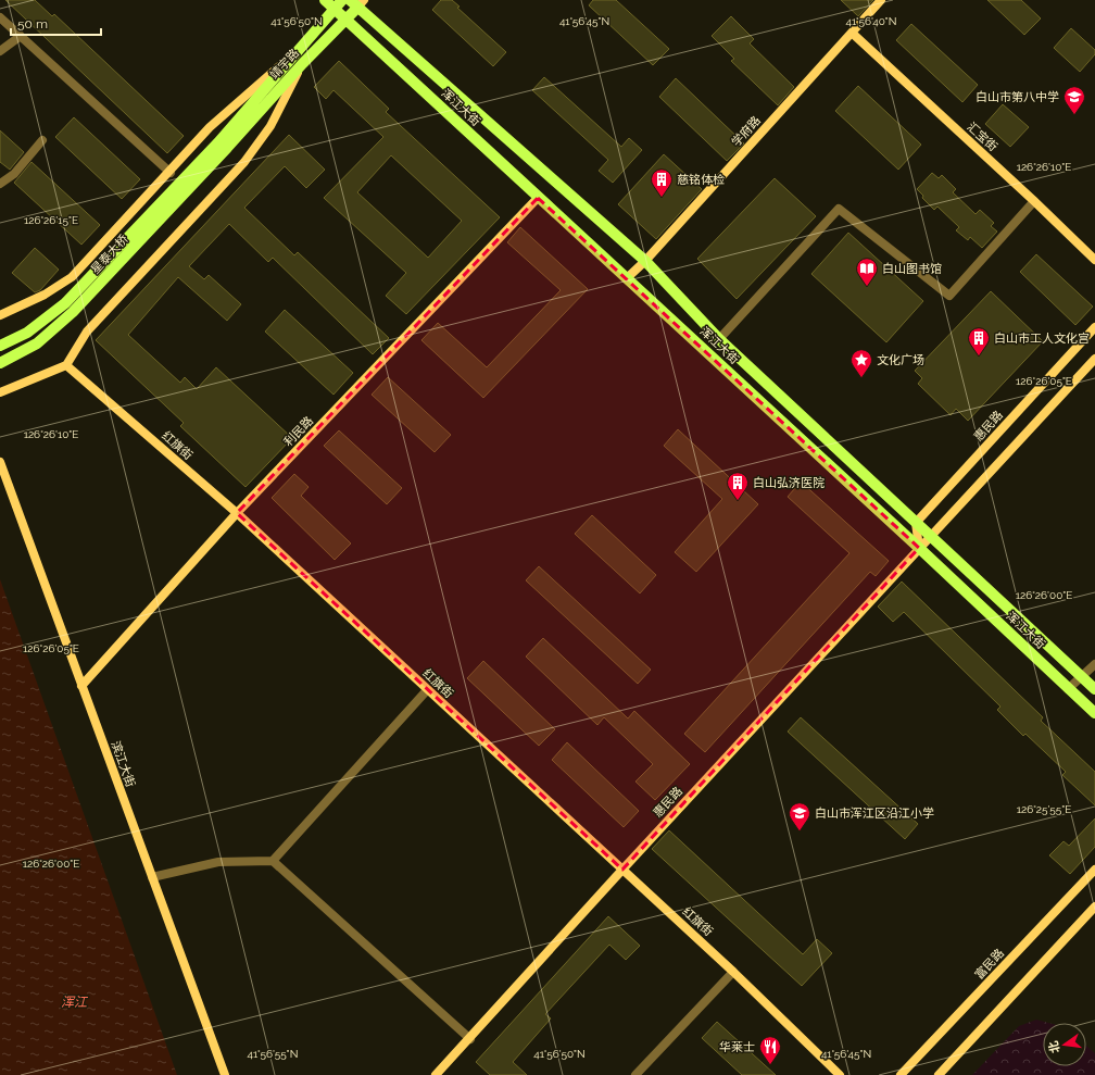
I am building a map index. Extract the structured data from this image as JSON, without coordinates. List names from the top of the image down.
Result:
{
  "streets": {
    "main road": ["靖宇路", "浑江大街", "星泰大桥"],
    "street": [
      "学府路",
      "汇宝街",
      "惠民路",
      "利民路",
      "红旗街",
      "滨江大街",
      "富民路"
    ]
  },
  "crossings": [
    ["靖宇路", "浑江大街"],
    ["靖宇路", "星泰大桥"],
    ["浑江大街", "学府路"],
    ["浑江大街", "惠民路"],
    ["浑江大街", "利民路"],
    ["学府路", "汇宝街"],
    ["惠民路", "红旗街"],
    ["利民路", "红旗街"],
    ["利民路", "滨江大街"]
  ],
  "water": ["浑江"],
  "places": {
    "school or university": ["白山市第八中学", "白山市浑江区沿江小学"],
    "building": ["慈铭体检", "白山市工人文化宫", "白山弘济医院"],
    "library": ["白山图书馆"],
    "place": ["文化广场"],
    "restaurant": ["华莱士"]
  },
  "scale_bar": "50 m",
  "north": "left",
  "coordinates": [
    "41°56'40\"N",
    "41°56'50\"N",
    "41°56'45\"N",
    "126°26'10\"E",
    "126°26'15\"E",
    "126°26'05\"E",
    "126°26'00\"E",
    "126°25'55\"E",
    "41°56'55\"N"
  ]
}
